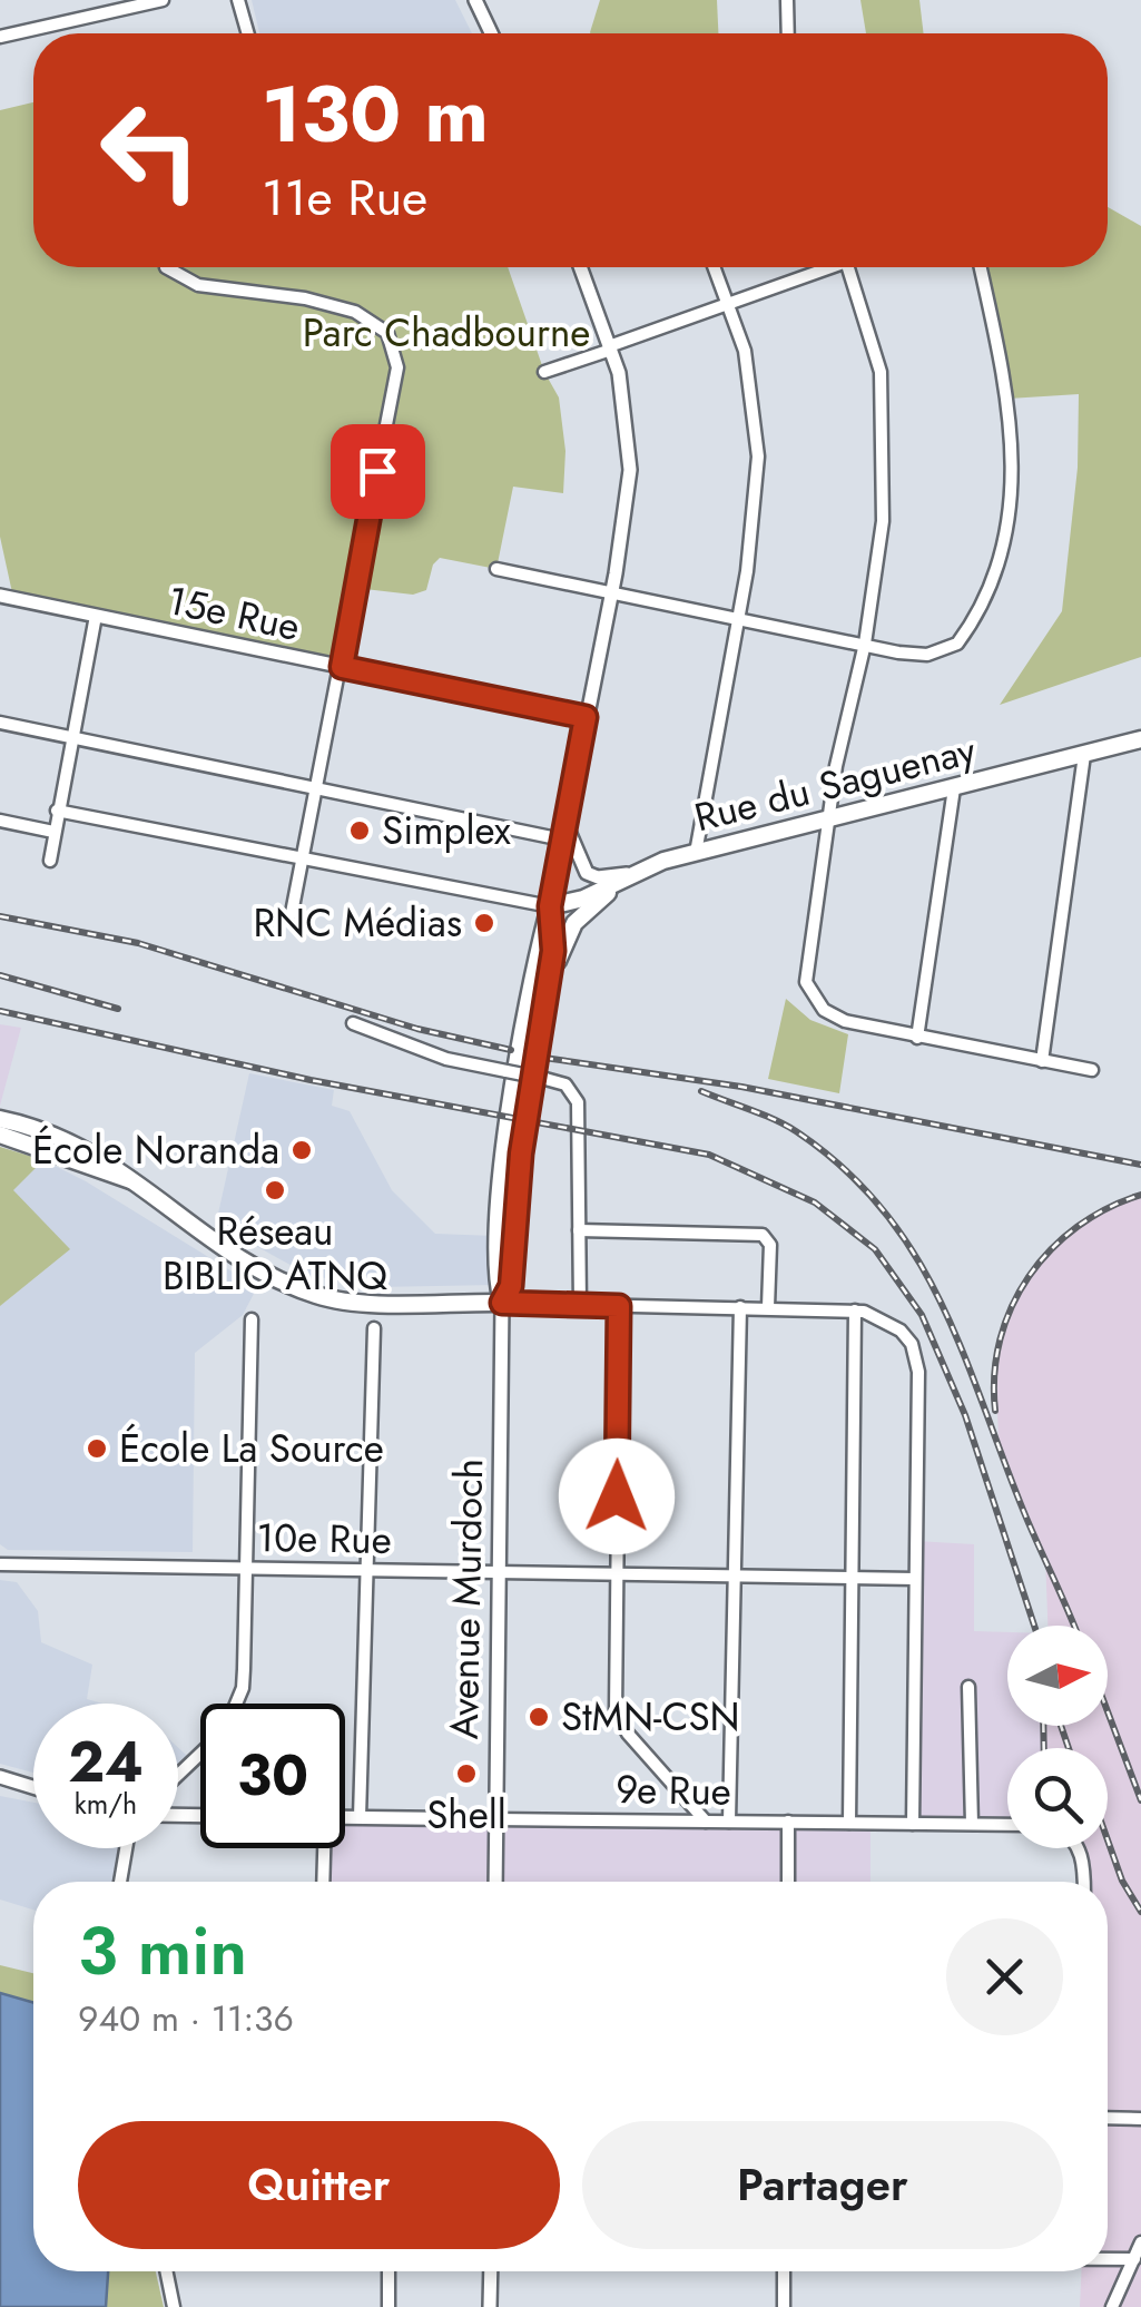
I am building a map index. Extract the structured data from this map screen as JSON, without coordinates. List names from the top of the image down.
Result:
{
  "streets": {
    "main road": ["Rue du Saguenay", "Avenue Murdoch"],
    "street": ["15e Rue", "10e Rue", "9e Rue"]
  },
  "crossings": [
    ["15e Rue", "Avenue Murdoch"],
    ["Rue du Saguenay", "Avenue Murdoch"],
    ["10e Rue", "Avenue Murdoch"],
    ["Avenue Murdoch", "9e Rue"]
  ],
  "parks": ["Parc Chadbourne"],
  "places": [
    "Simplex",
    "RNC Médias",
    "École Noranda",
    "Réseau BIBLIO ATNQ",
    "École La Source",
    "StMN-CSN",
    "Shell"
  ],
  "north": "right",
  "page": {
    "turn": ["130 m", "11e Rue"],
    "speed": "24 km/h",
    "limit": "30",
    "heading": ["3 min", "940 m · 11:36"],
    "buttons": ["Quitter", "Partager"]
  }
}
